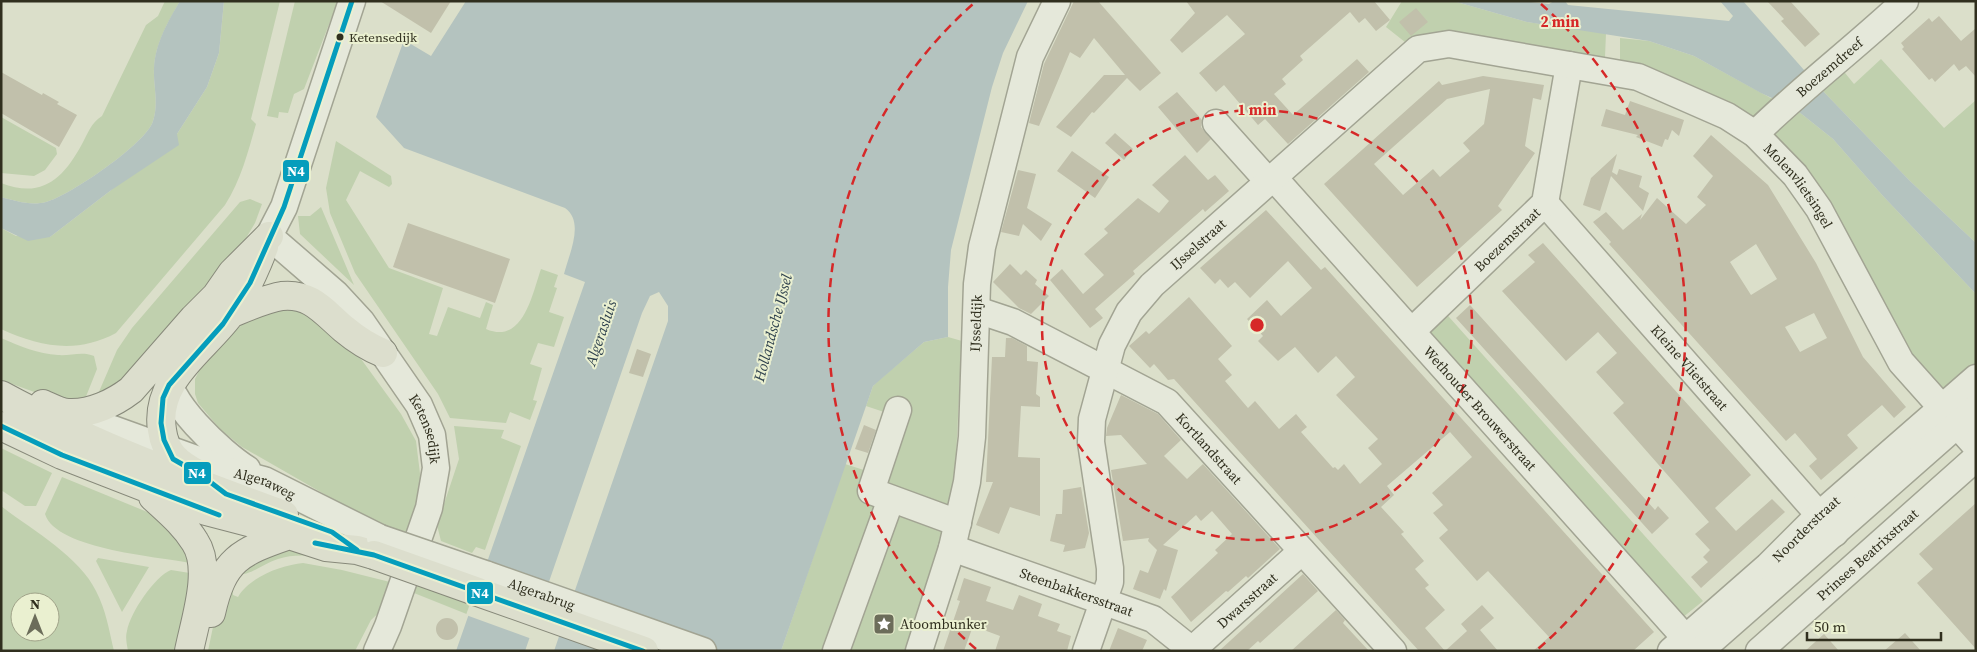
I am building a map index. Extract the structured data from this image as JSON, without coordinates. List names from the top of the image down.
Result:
{
  "streets": {
    "main road": ["Algeraweg", "Algerabrug"],
    "street": [
      "Boezemdreef",
      "Molenvlietsingel",
      "Boezemstraat",
      "IJsselstraat",
      "IJsseldijk",
      "Kleine Vlietstraat",
      "Wethouder Brouwerstraat",
      "Ketensedijk",
      "Kortlandstraat",
      "Noorderstraat",
      "Prinses Beatrixstraat",
      "Steenbakkersstraat",
      "Dwarsstraat"
    ]
  },
  "crossings": [
    ["Boezemdreef", "Molenvlietsingel"],
    ["Molenvlietsingel", "Boezemstraat"],
    ["Molenvlietsingel", "IJsselstraat"],
    ["Molenvlietsingel", "Noorderstraat"],
    ["Boezemstraat", "IJsselstraat"],
    ["Boezemstraat", "Kleine Vlietstraat"],
    ["Boezemstraat", "Wethouder Brouwerstraat"],
    ["IJsselstraat", "Wethouder Brouwerstraat"],
    ["IJsselstraat", "Kortlandstraat"],
    ["IJsselstraat", "Steenbakkersstraat"],
    ["IJsseldijk", "Kortlandstraat"],
    ["IJsseldijk", "Steenbakkersstraat"],
    ["Kleine Vlietstraat", "Noorderstraat"],
    ["Wethouder Brouwerstraat", "Noorderstraat"],
    ["Kortlandstraat", "Dwarsstraat"],
    ["Algeraweg", "Algerabrug"],
    ["Steenbakkersstraat", "Dwarsstraat"]
  ],
  "water": ["Hollandsche IJssel", "Algerasluis"],
  "places": {
    "other": ["Ketensedijk"],
    "place": ["Atoombunker"]
  },
  "lines": ["transit line N4"],
  "scale_bar": "50 m",
  "north": "top",
  "rings": ["2 min", "1 min"]
}
